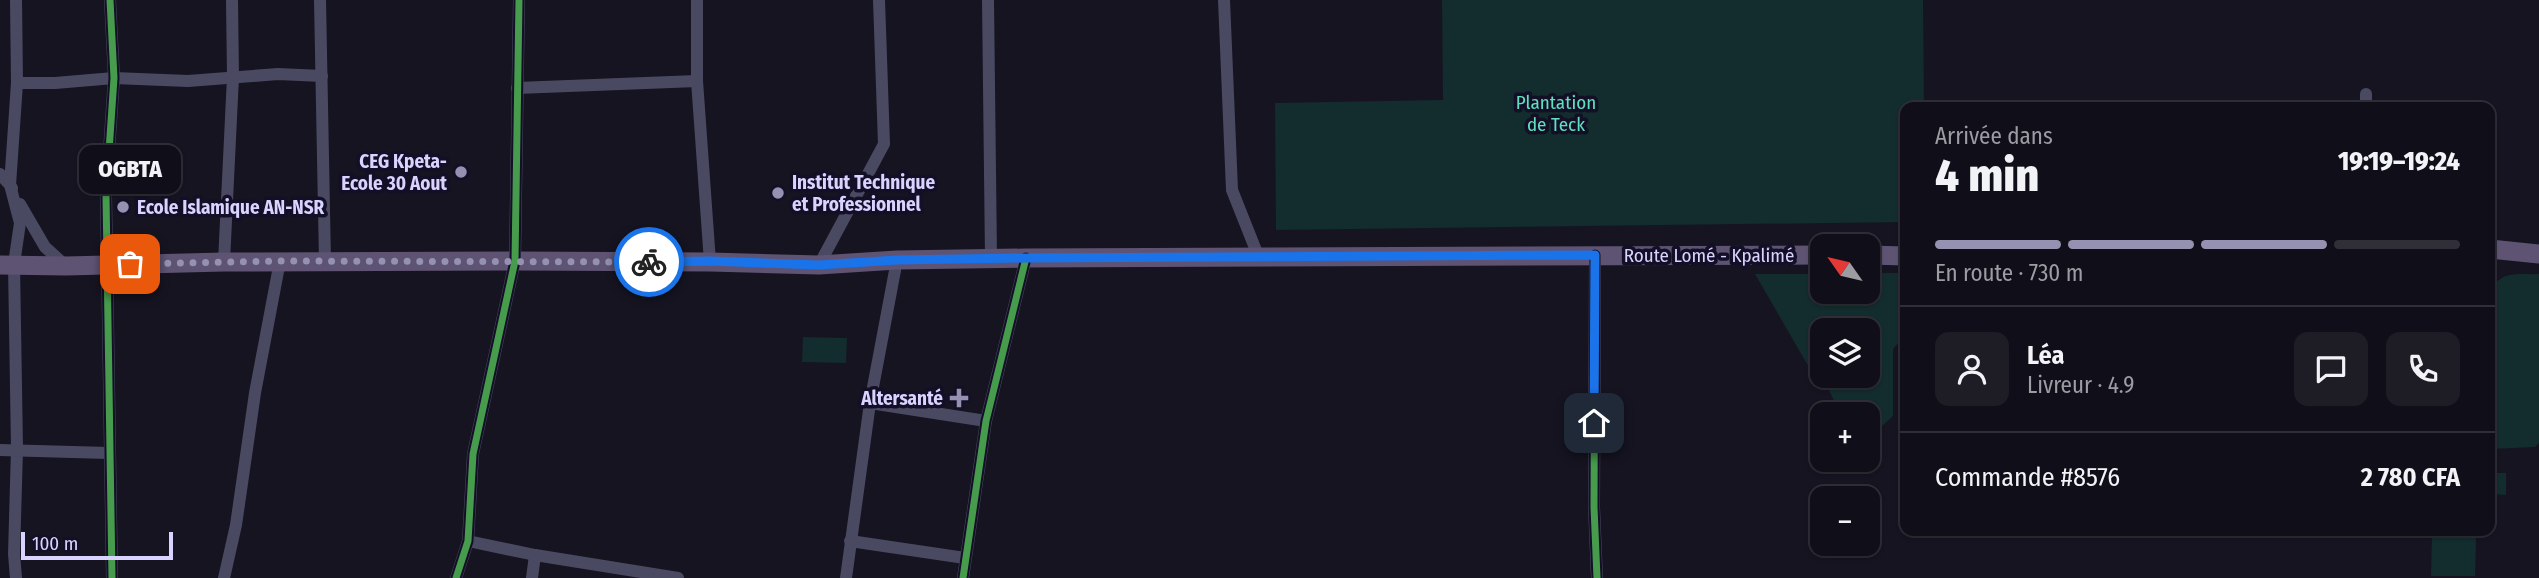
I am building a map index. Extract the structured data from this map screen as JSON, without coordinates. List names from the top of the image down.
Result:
{
  "streets": {
    "main road": ["Route Lomé - Kpalimé"]
  },
  "parks": ["Plantation de Teck"],
  "places": {
    "other": [
      "CEG Kpeta- Ecole 30 Aout",
      "Institut Technique et Professionnel",
      "Ecole Islamique AN-NSR",
      "OGBTA"
    ],
    "health": ["Altersanté"]
  },
  "scale_bar": "100 m",
  "north": "top left",
  "page": {
    "heading": ["4 min", "Arrivée dans", "19:19–19:24"],
    "panel": [
      "Léa",
      "Livreur · 4.9",
      "Commande #8576",
      "2 780 CFA"
    ],
    "bubble": "OGBTA",
    "bar": "En route · 730 m",
    "map_buttons": ["+", "−"],
    "scale": "100 m"
  }
}
